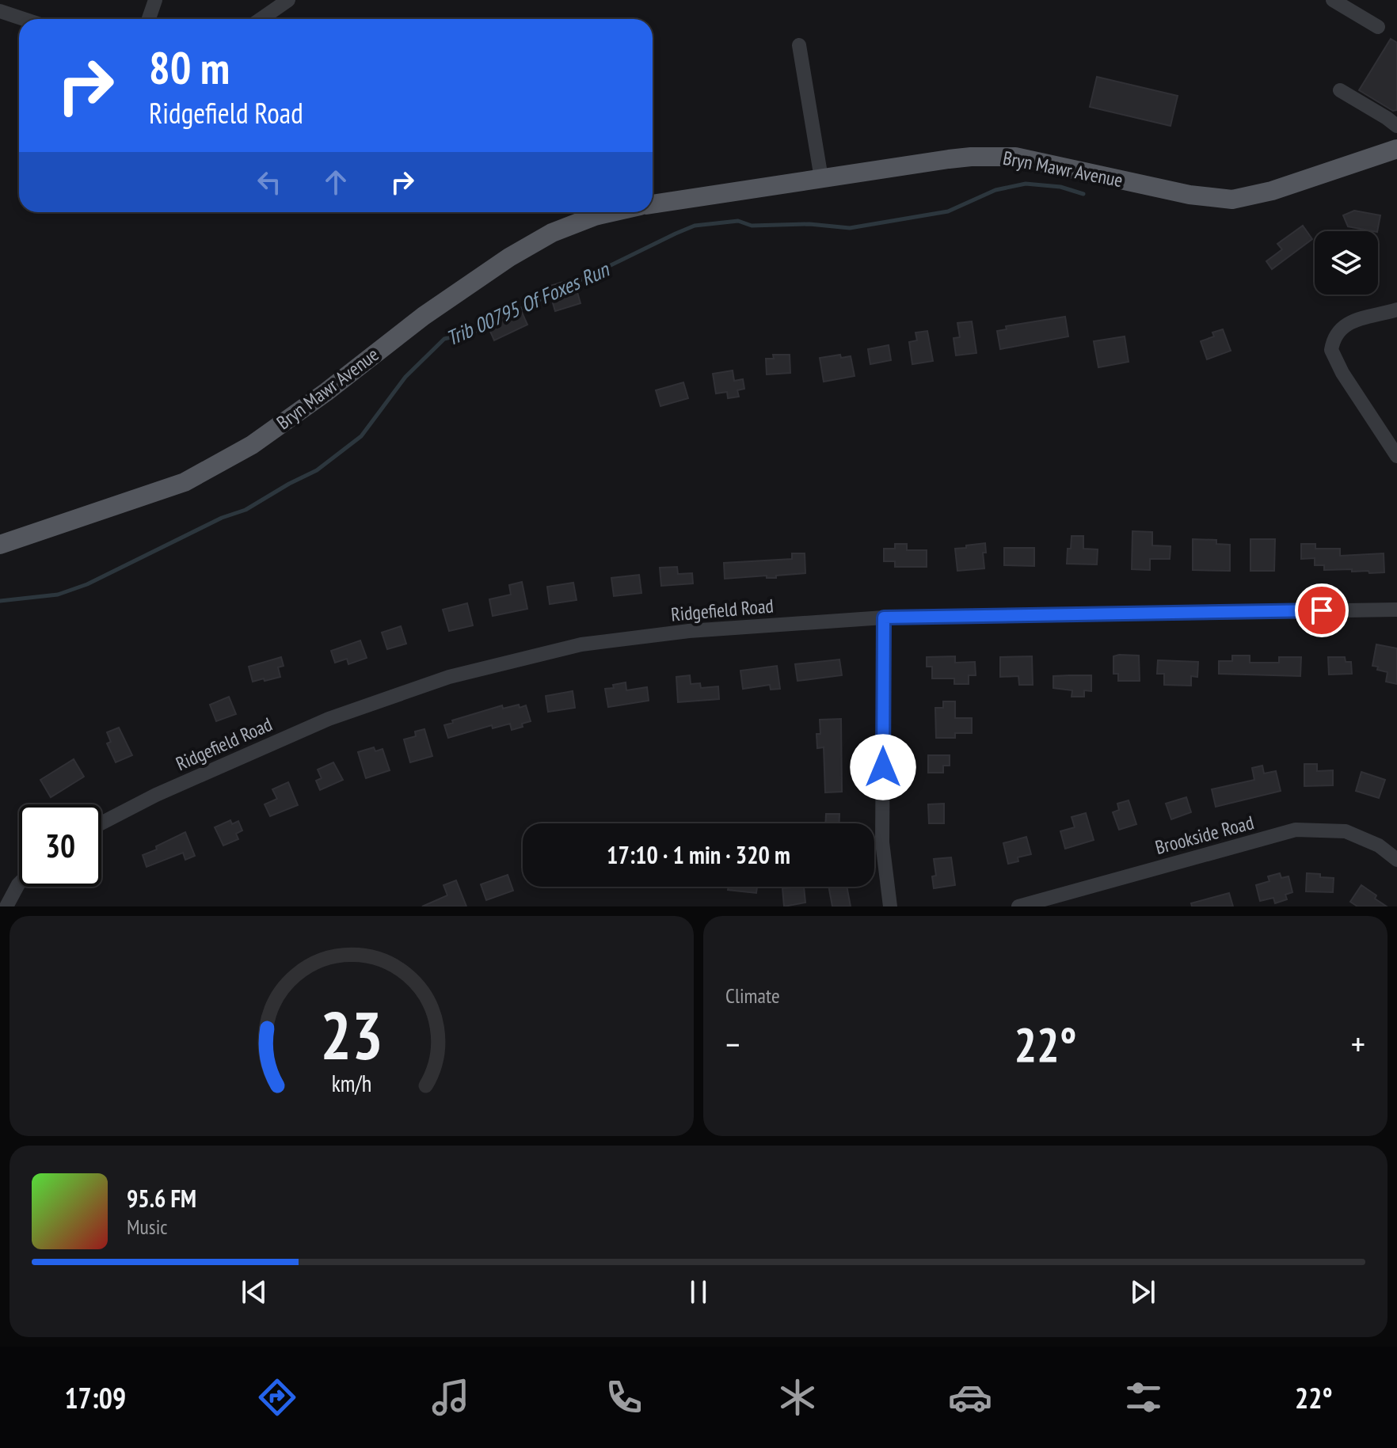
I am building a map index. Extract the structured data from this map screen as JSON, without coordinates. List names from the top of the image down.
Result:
{
  "streets": {
    "main road": ["Bryn Mawr Avenue"],
    "street": ["Ridgefield Road", "Brookside Road"]
  },
  "water": ["Trib 00795 Of Foxes Run"],
  "page": {
    "turn": ["80 m", "Ridgefield Road"],
    "limit": "30",
    "trip": "17:10 · 1 min · 320 m",
    "tile": "Climate",
    "heat": ["−", "22°", "+"],
    "song": ["95.6 FM", "Music"],
    "tabs": ["17:09", "22°"],
    "gauge": ["23", "km/h"]
  }
}
